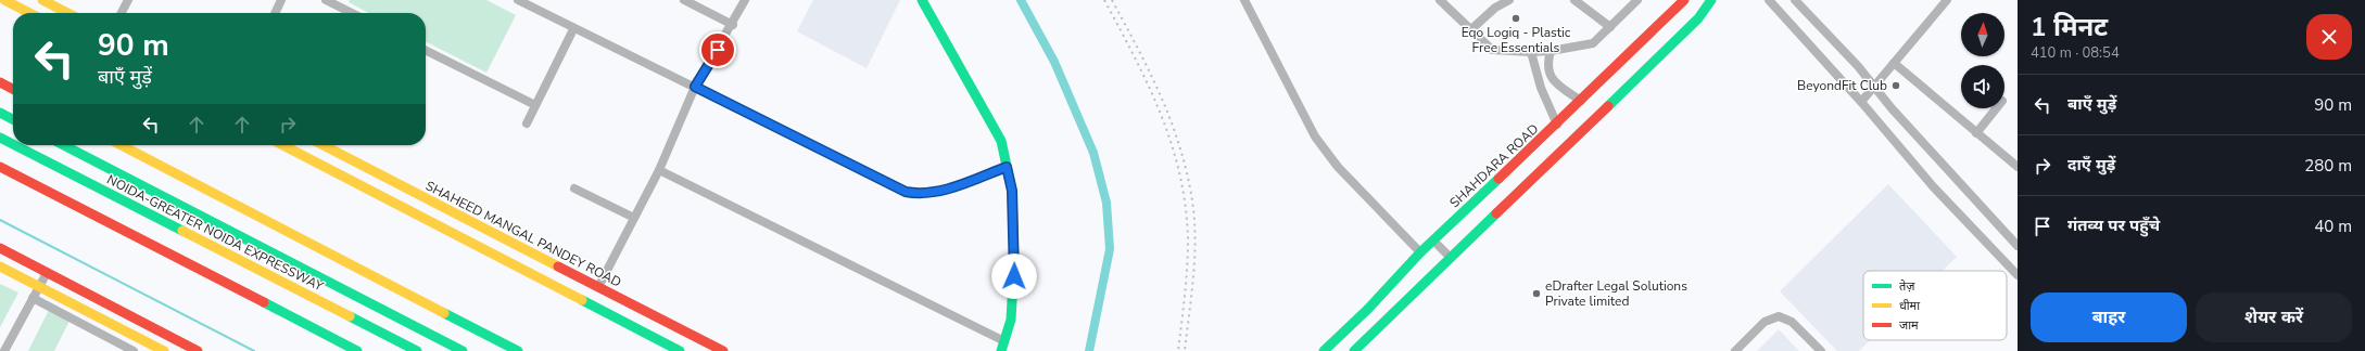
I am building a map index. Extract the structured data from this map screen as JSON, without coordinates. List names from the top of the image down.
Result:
{
  "streets": {
    "main road": ["SHAHDARA ROAD", "NOIDA-GREATER NOIDA EXPRESSWAY", "SHAHEED MANGAL PANDEY ROAD"]
  },
  "places": ["Eqo Logiq - Plastic Free Essentials", "BeyondFit Club", "eDrafter Legal Solutions Private limited"],
  "legend": ["तेज़", "धीमा", "जाम"],
  "north": "top",
  "page": {
    "heading": ["1 मिनट", "410 m · 08:54"],
    "turn": ["90 m", "बाएँ मुड़ें"],
    "list": [
      {
        "name": "बाएँ मुड़ें",
        "value": "90 m"
      },
      {
        "name": "दाएँ मुड़ें",
        "value": "280 m"
      },
      {
        "name": "गंतव्य पर पहुँचे",
        "value": "40 m"
      }
    ],
    "buttons": ["बाहर", "शेयर करें"]
  }
}
